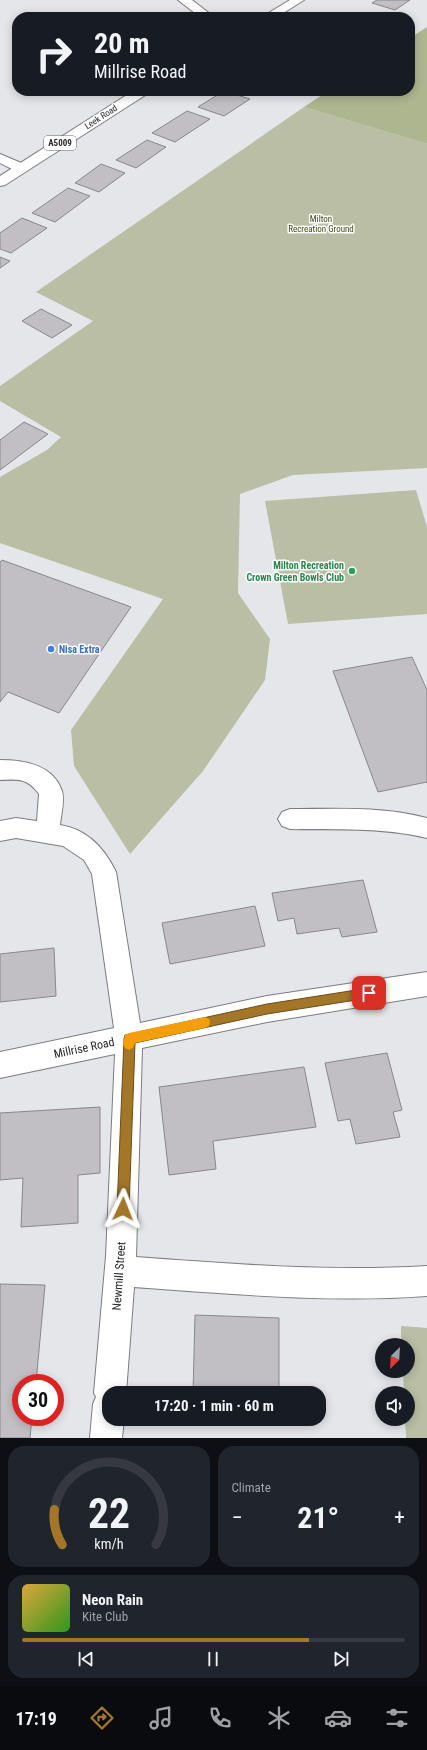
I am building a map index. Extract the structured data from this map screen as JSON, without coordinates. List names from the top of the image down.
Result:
{
  "streets": {
    "street": [
      "Leek Road",
      "A5009",
      "Millrise Road",
      "Newmill Street"
    ]
  },
  "crossings": [
    ["Millrise Road", "Newmill Street"]
  ],
  "parks": ["Milton Recreation Ground"],
  "places": ["Milton Recreation Crown Green Bowls Club", "Nisa Extra"],
  "north": "bottom left",
  "page": {
    "turn": ["20 m", "Millrise Road"],
    "limit": "30",
    "trip": "17:20 · 1 min · 60 m",
    "tile": "Climate",
    "heat": ["−", "21°", "+"],
    "song": ["Neon Rain", "Kite Club"],
    "tabs": "17:19",
    "gauge": ["22", "km/h"]
  }
}
